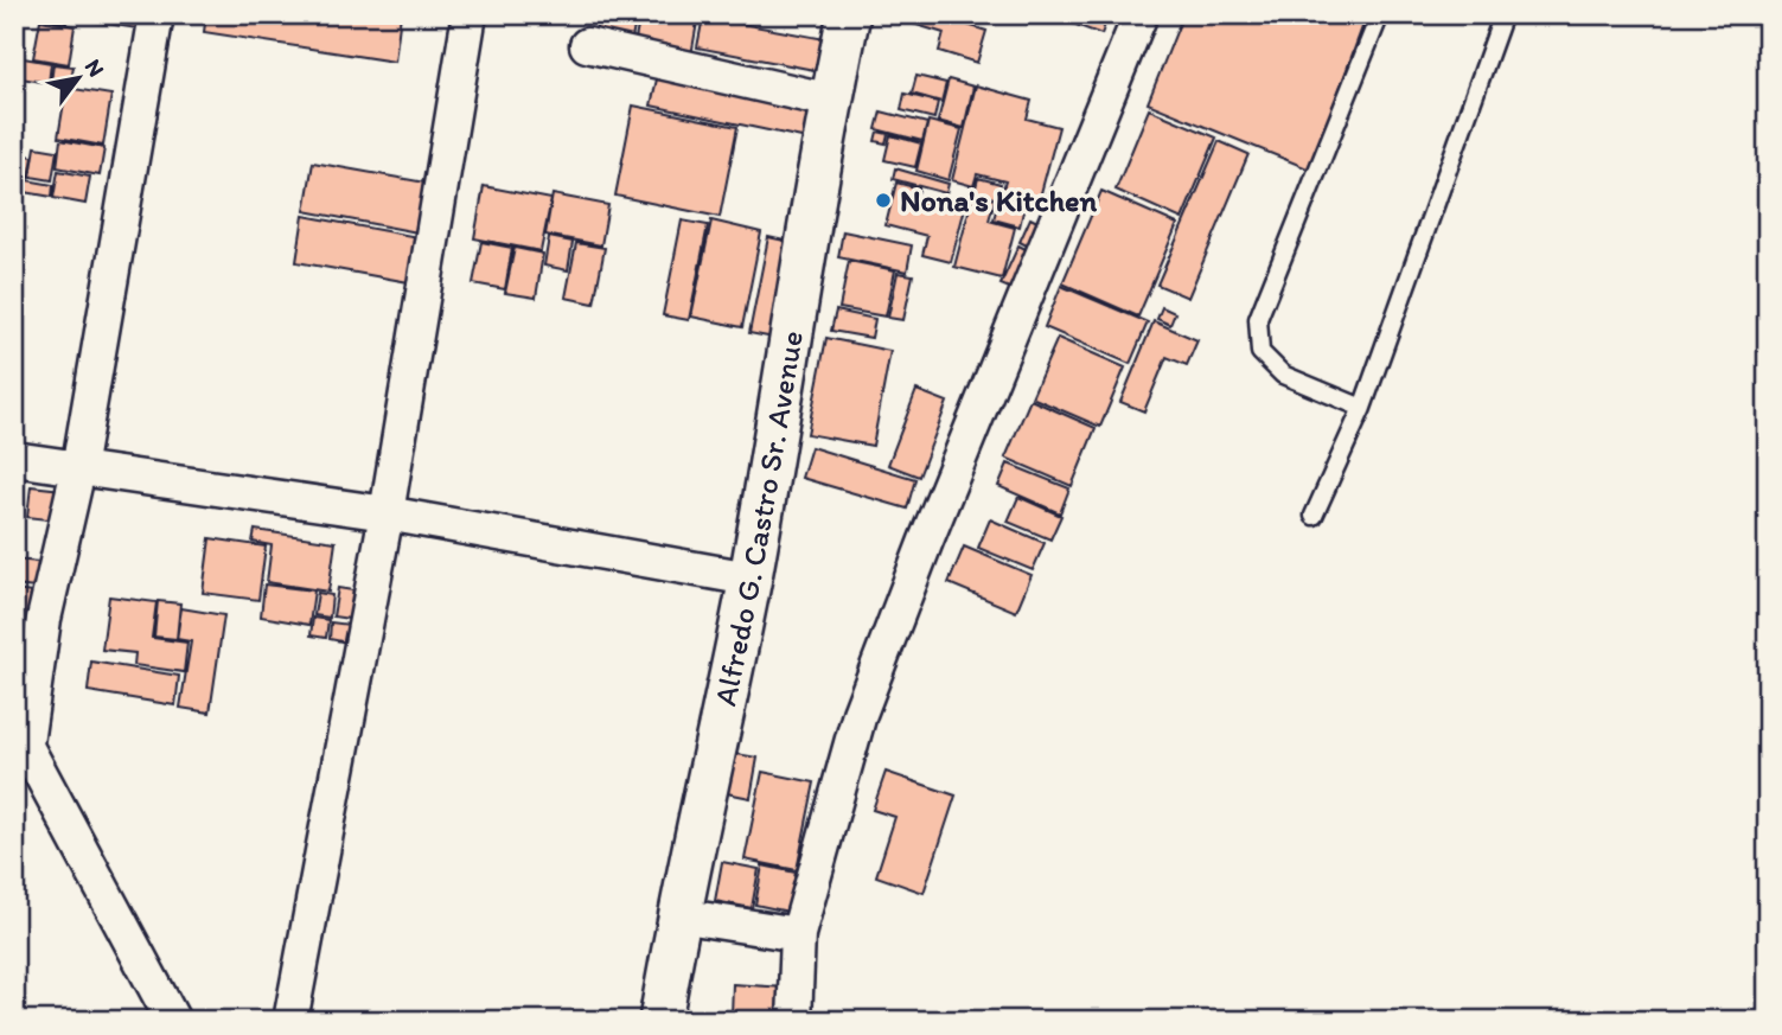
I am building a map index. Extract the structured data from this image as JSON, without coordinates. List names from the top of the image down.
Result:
{
  "streets": {
    "street": ["Alfredo G. Castro Sr. Avenue"]
  },
  "places": ["Nona's Kitchen"],
  "north": "top right"
}
